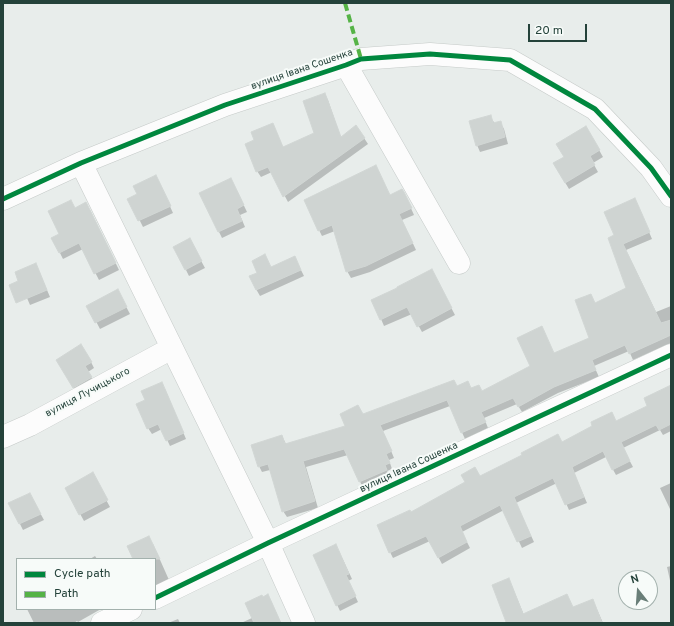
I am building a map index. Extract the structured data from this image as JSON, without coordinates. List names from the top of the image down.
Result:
{
  "streets": {
    "street": ["вулиця Івана Сошенка", "вулиця Лучицького"]
  },
  "legend": ["Cycle path", "Path"],
  "scale_bar": "20 m",
  "north": "top"
}
